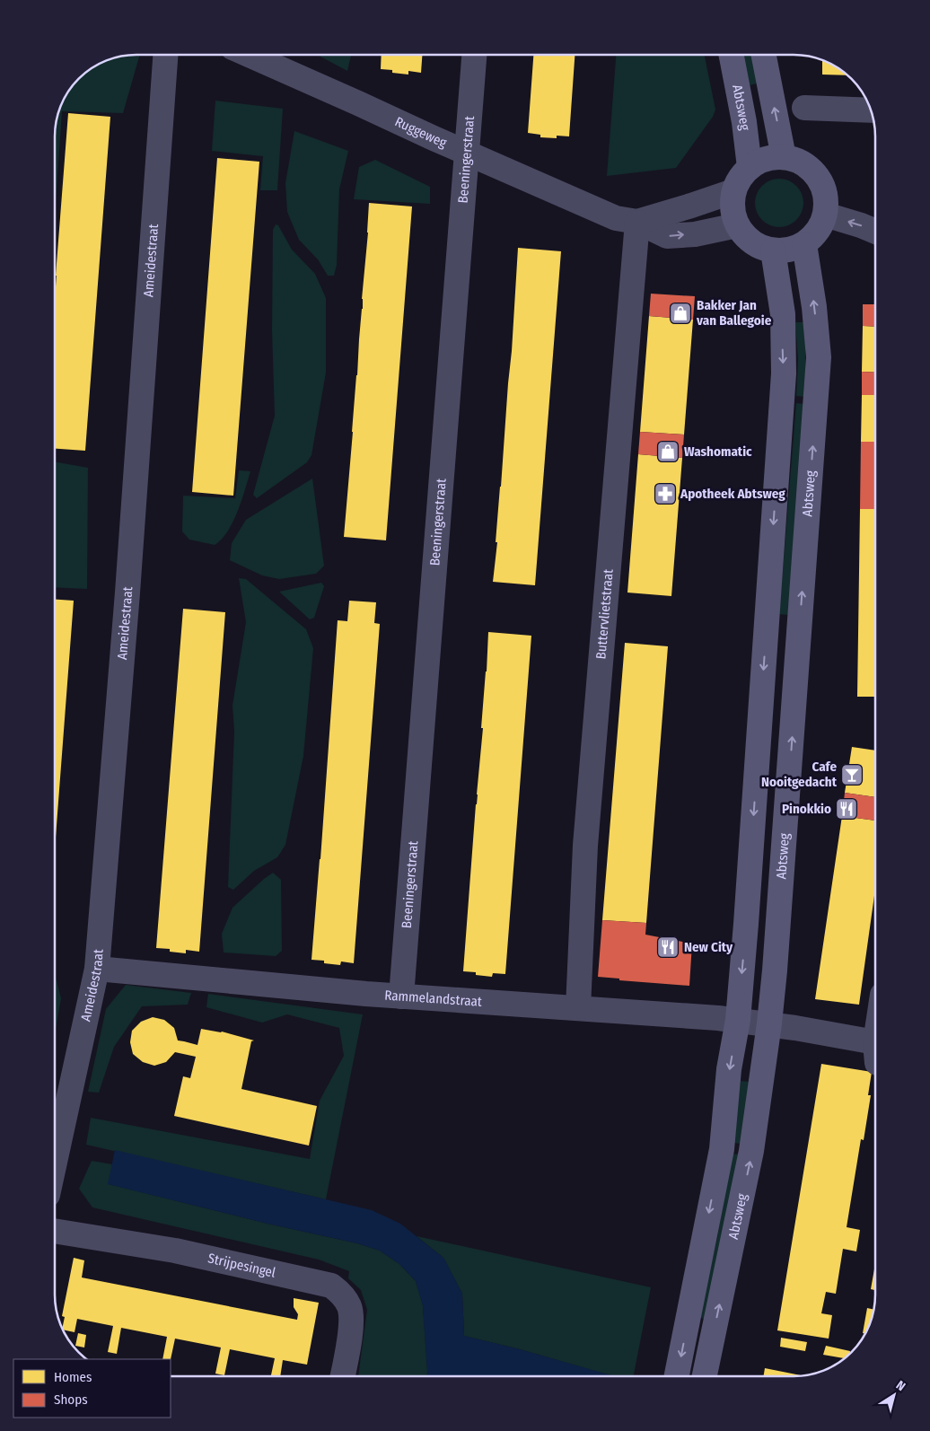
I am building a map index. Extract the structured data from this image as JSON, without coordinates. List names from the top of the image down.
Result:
{
  "streets": {
    "street": [
      "Abtsweg",
      "Ruggeweg",
      "Beeningerstraat",
      "Ameidestraat",
      "Buttervlietstraat",
      "Rammelandstraat",
      "Strijpesingel"
    ]
  },
  "crossings": [
    ["Abtsweg", "Ruggeweg"],
    ["Abtsweg", "Rammelandstraat"],
    ["Ruggeweg", "Beeningerstraat"],
    ["Ruggeweg", "Buttervlietstraat"],
    ["Beeningerstraat", "Rammelandstraat"],
    ["Ameidestraat", "Rammelandstraat"],
    ["Buttervlietstraat", "Rammelandstraat"]
  ],
  "places": {
    "shop": ["Bakker Jan van Ballegoie", "Washomatic"],
    "pharmacy": ["Apotheek Abtsweg"],
    "bar": ["Cafe Nooitgedacht"],
    "restaurant": ["Pinokkio", "New City"]
  },
  "legend": ["Homes", "Shops"],
  "north": "top right"
}
